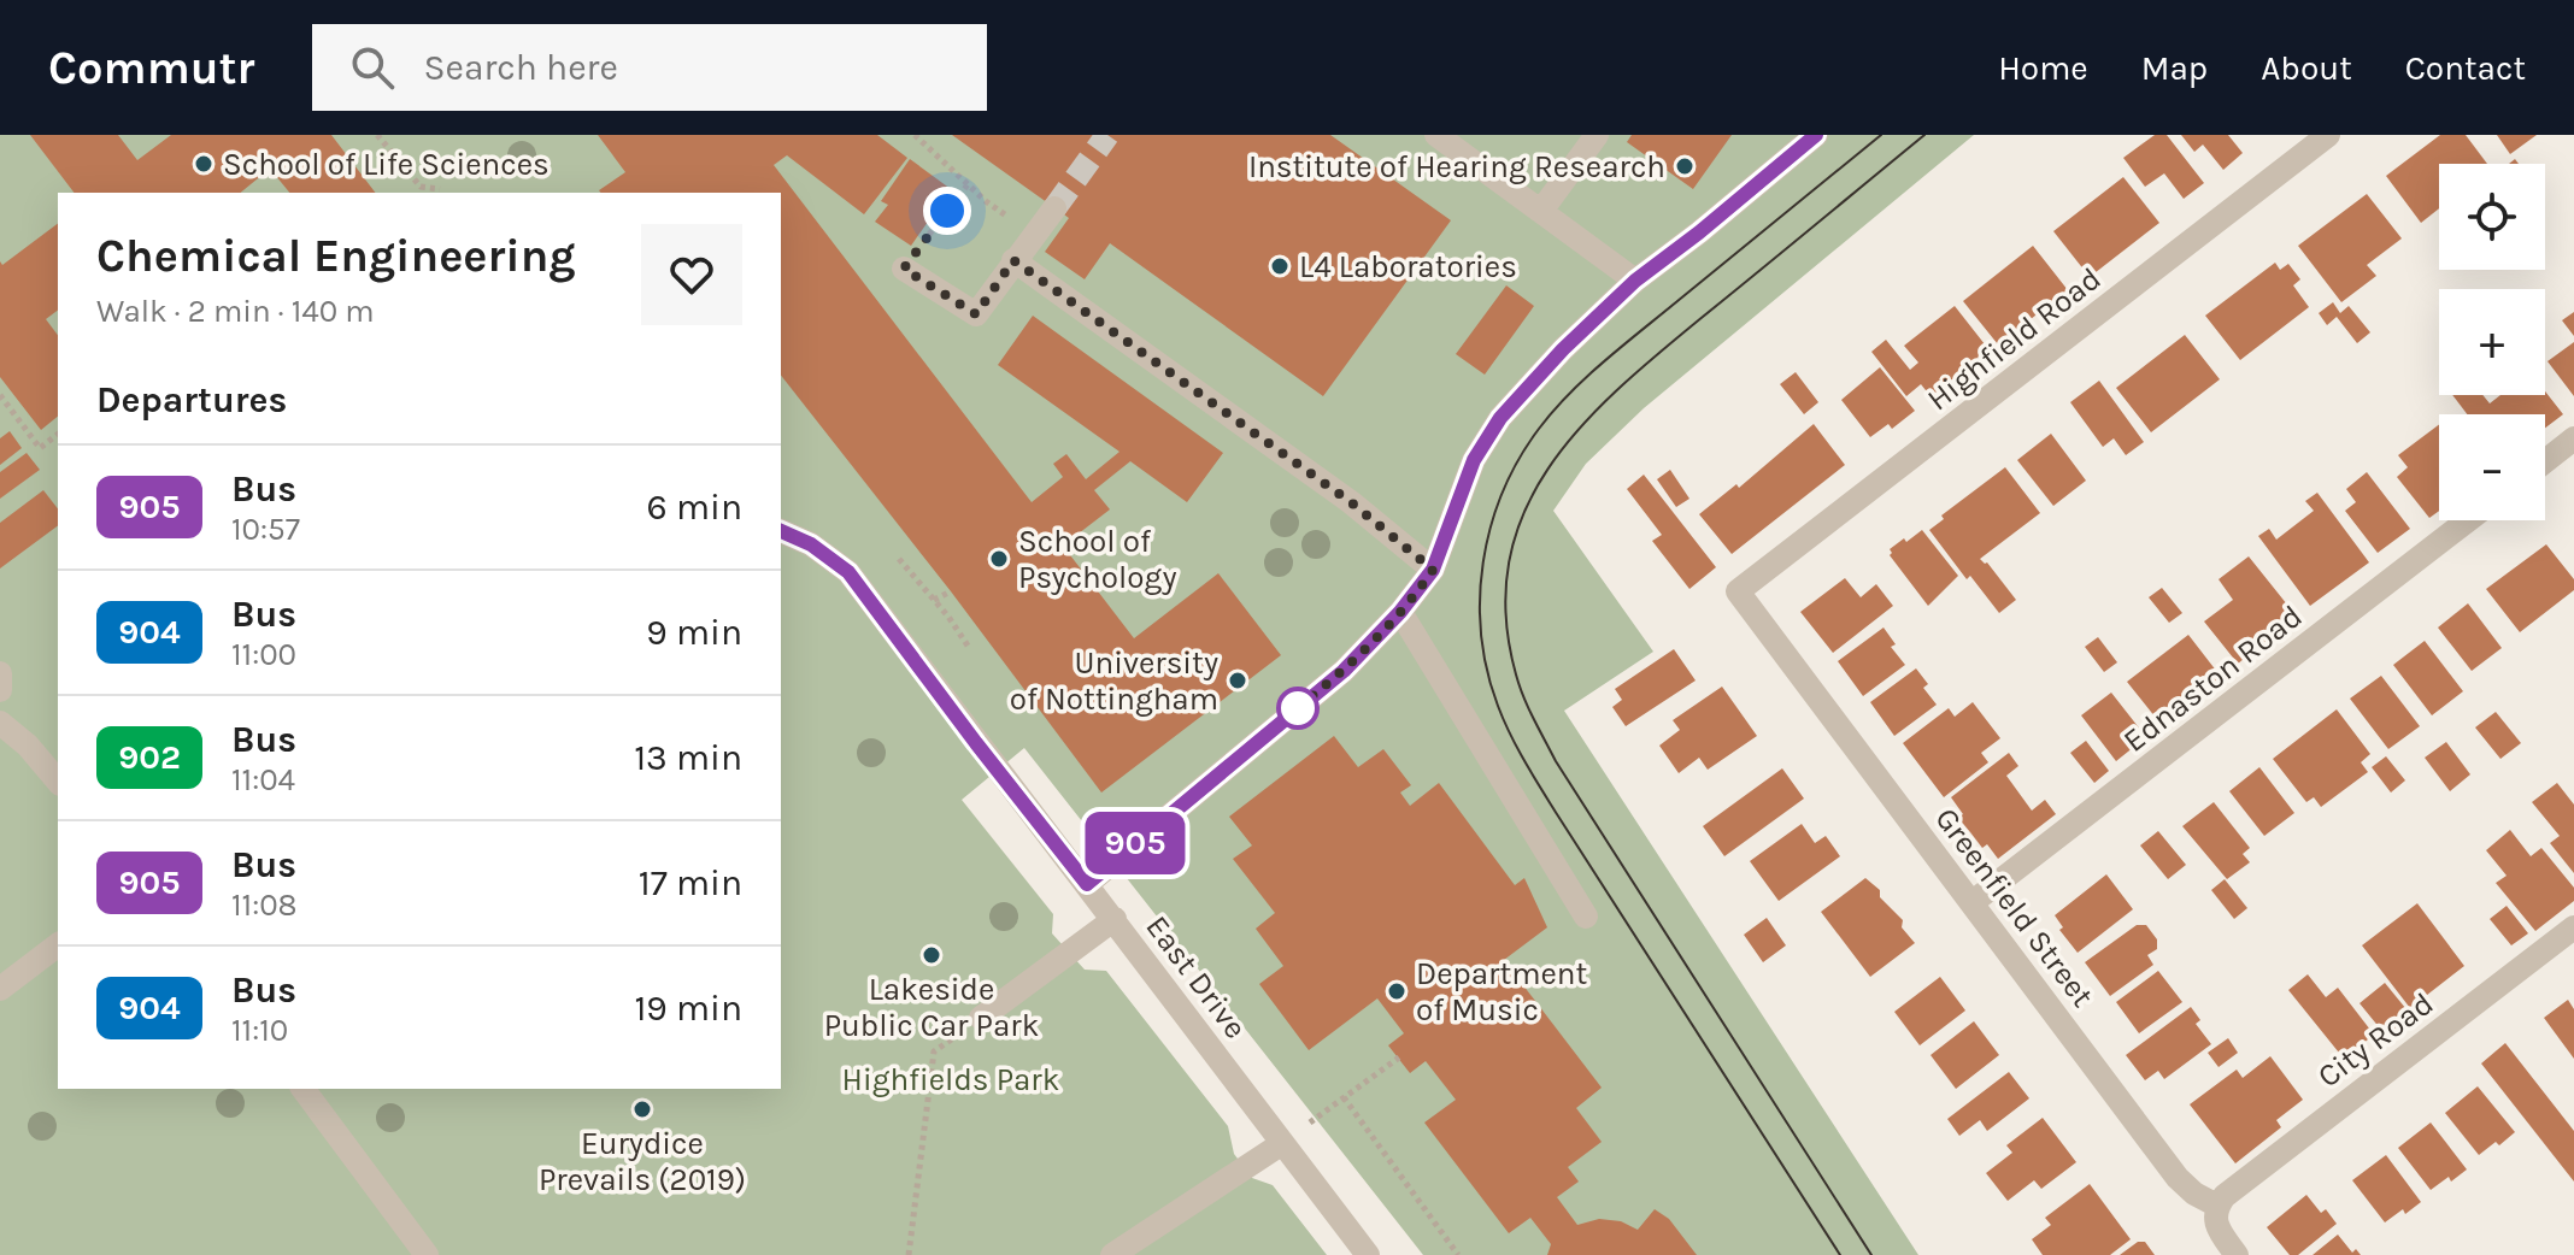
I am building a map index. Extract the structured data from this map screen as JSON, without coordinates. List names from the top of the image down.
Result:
{
  "streets": {
    "street": [
      "Highfield Road",
      "Ednaston Road",
      "Greenfield Street",
      "East Drive",
      "City Road"
    ]
  },
  "crossings": [
    ["Highfield Road", "Greenfield Street"],
    ["Ednaston Road", "Greenfield Street"],
    ["Greenfield Street", "City Road"]
  ],
  "parks": ["Highfields Park"],
  "places": [
    "School of Life Sciences",
    "Institute of Hearing Research",
    "L4 Laboratories",
    "School of Psychology",
    "University of Nottingham",
    "Lakeside Public Car Park",
    "Department of Music",
    "Eurydice Prevails (2019)"
  ],
  "lines": ["bus line 905"],
  "page": {
    "header": "Commutr",
    "search": "Search here",
    "nav": [
      "Home",
      "Map",
      "About",
      "Contact"
    ],
    "on_map": "905",
    "map_buttons": ["+", "−"],
    "heading": [
      ["Chemical Engineering", "Walk · 2 min · 140 m"],
      "Departures"
    ],
    "list": [
      {
        "mark": "905",
        "name": "Bus",
        "note": "10:57",
        "value": "6 min"
      },
      {
        "mark": "904",
        "name": "Bus",
        "note": "11:00",
        "value": "9 min"
      },
      {
        "mark": "902",
        "name": "Bus",
        "note": "11:04",
        "value": "13 min"
      },
      {
        "mark": "905",
        "name": "Bus",
        "note": "11:08",
        "value": "17 min"
      },
      {
        "mark": "904",
        "name": "Bus",
        "note": "11:10",
        "value": "19 min"
      }
    ]
  }
}
